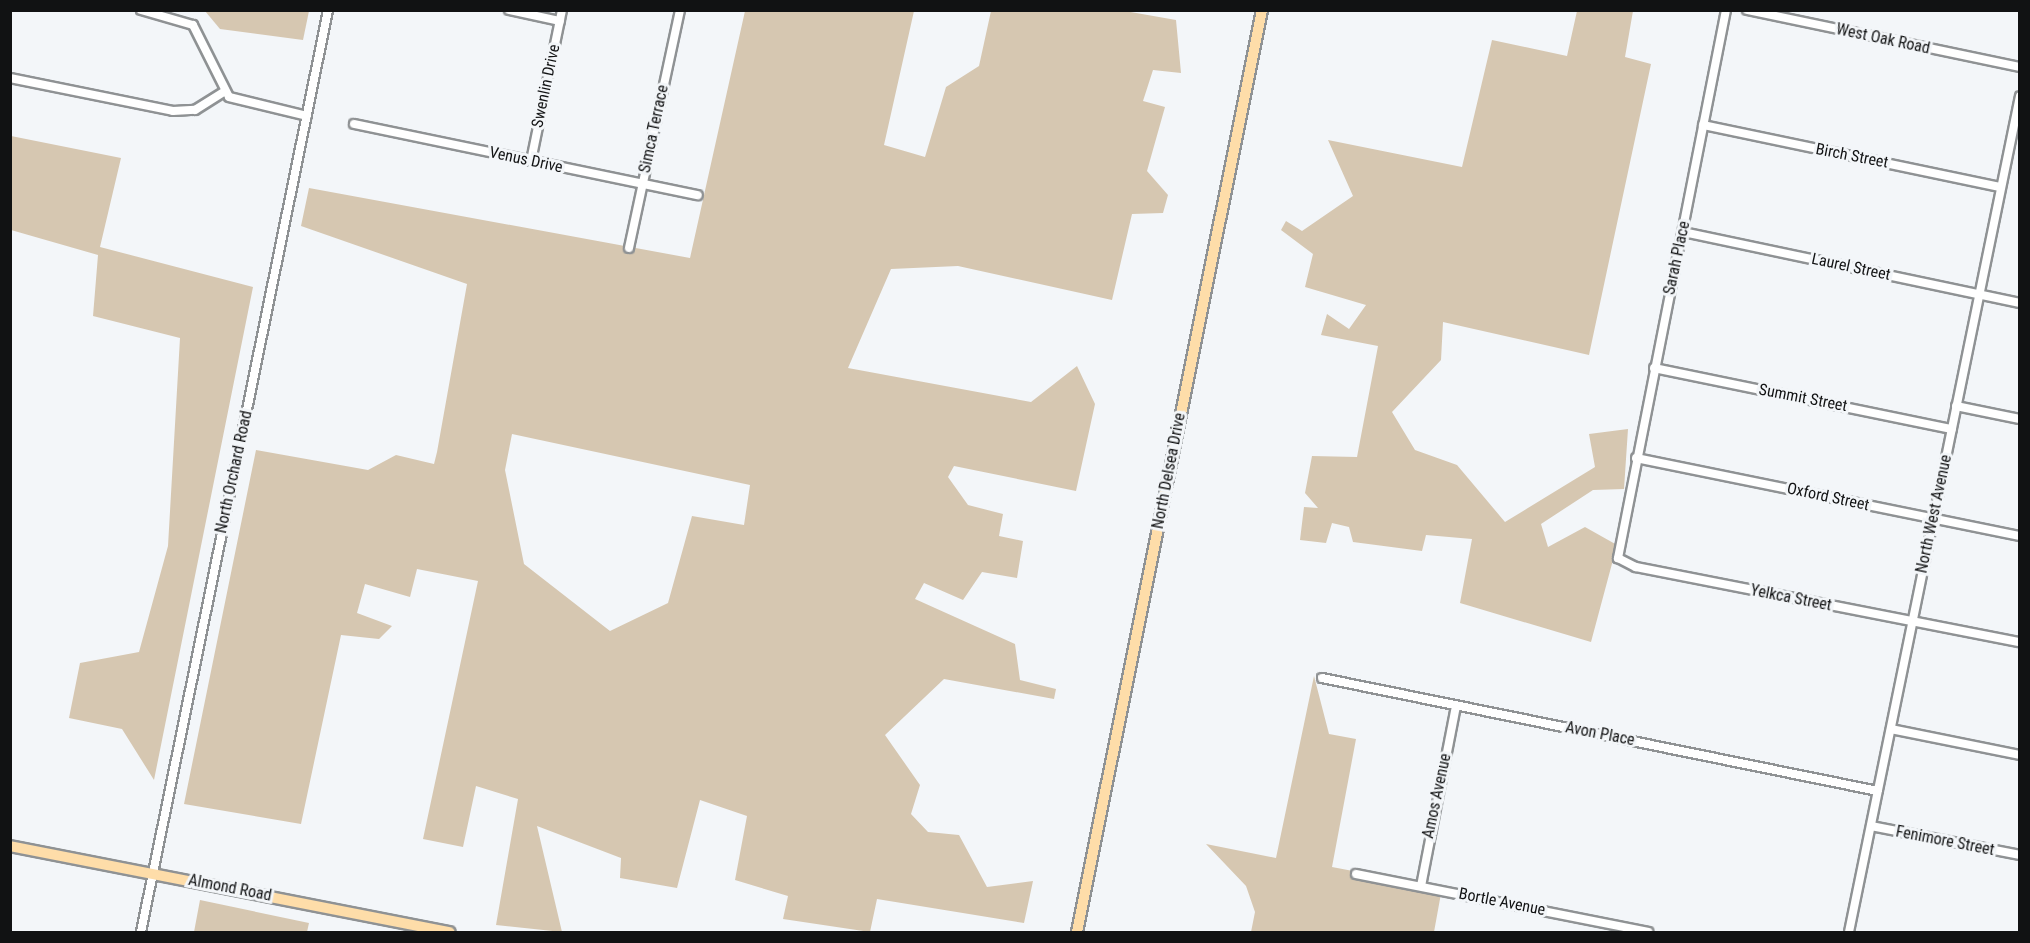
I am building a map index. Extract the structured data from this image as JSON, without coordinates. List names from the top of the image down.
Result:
{
  "streets": {
    "main road": ["North Delsea Drive", "Almond Road"],
    "street": [
      "West Oak Road",
      "Swenlin Drive",
      "Simca Terrace",
      "Birch Street",
      "Venus Drive",
      "Sarah Place",
      "Laurel Street",
      "Summit Street",
      "North Orchard Road",
      "Oxford Street",
      "North West Avenue",
      "Yelkca Street",
      "Avon Place",
      "Amos Avenue",
      "Fenimore Street",
      "Bortle Avenue"
    ]
  },
  "crossings": [
    ["Swenlin Drive", "Venus Drive"],
    ["Simca Terrace", "Venus Drive"],
    ["Birch Street", "Sarah Place"],
    ["Birch Street", "North West Avenue"],
    ["Sarah Place", "Laurel Street"],
    ["Sarah Place", "Summit Street"],
    ["Sarah Place", "Oxford Street"],
    ["Sarah Place", "Yelkca Street"],
    ["Laurel Street", "North West Avenue"],
    ["Summit Street", "North West Avenue"],
    ["North Orchard Road", "Almond Road"],
    ["Oxford Street", "North West Avenue"],
    ["North West Avenue", "Yelkca Street"],
    ["North West Avenue", "Avon Place"],
    ["North West Avenue", "Fenimore Street"],
    ["Avon Place", "Amos Avenue"],
    ["Amos Avenue", "Bortle Avenue"]
  ]
}
